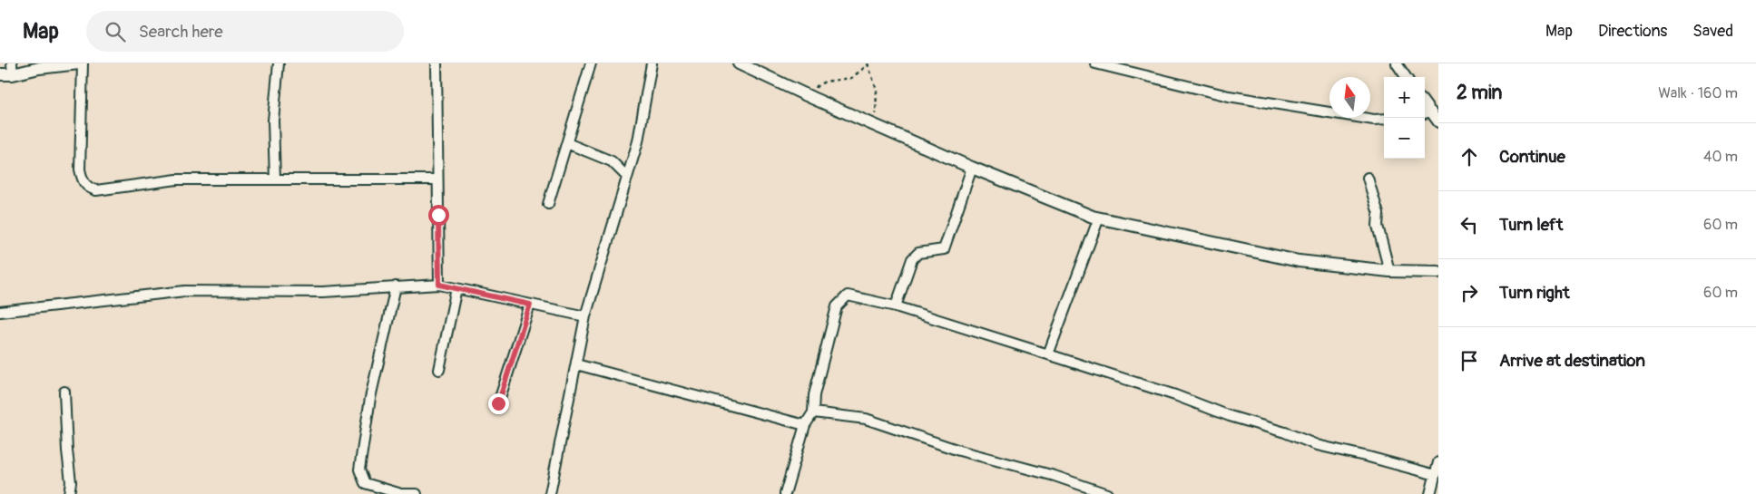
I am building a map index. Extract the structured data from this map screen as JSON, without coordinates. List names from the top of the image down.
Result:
{
  "north": "top",
  "page": {
    "header": "Map",
    "search": "Search here",
    "nav": ["Map", "Directions", "Saved"],
    "heading": ["2 min", "Walk · 160 m"],
    "map_buttons": ["+", "−"],
    "list": [
      ["Continue", "40 m"],
      ["Turn left", "60 m"],
      ["Turn right", "60 m"],
      "Arrive at destination"
    ]
  }
}
